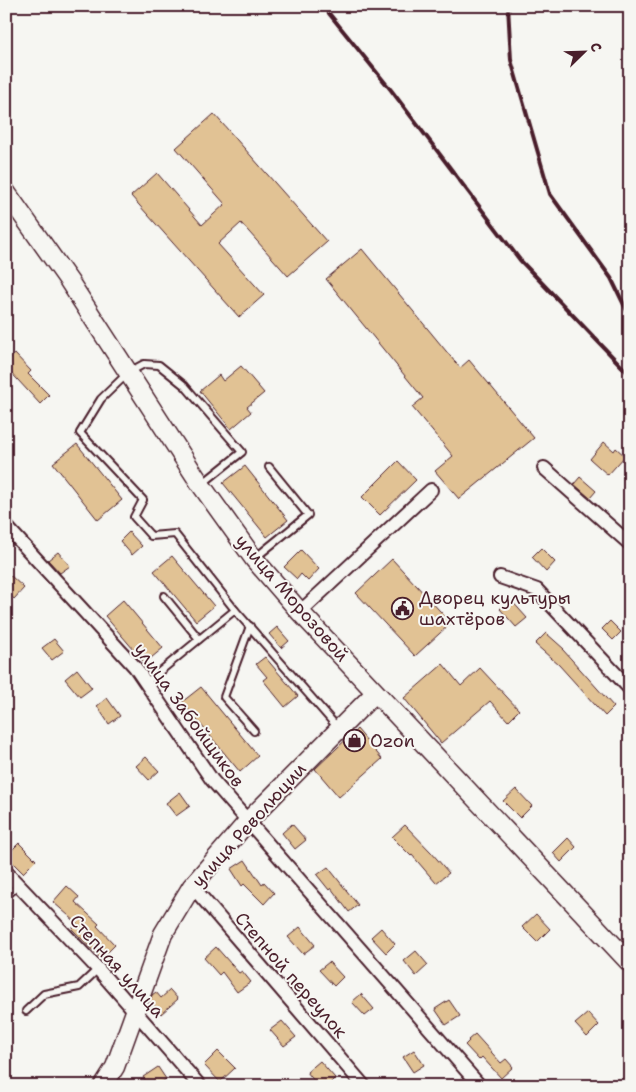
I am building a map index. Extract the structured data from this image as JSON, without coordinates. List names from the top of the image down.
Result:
{
  "streets": {
    "main road": ["улица Морозовой", "улица Революции"],
    "street": ["улица Забойщиков", "Степная улица", "Степной переулок"]
  },
  "crossings": [
    ["улица Морозовой", "улица Революции"],
    ["улица Забойщиков", "улица Революции"],
    ["улица Революции", "Степная улица"],
    ["улица Революции", "Степной переулок"]
  ],
  "places": {
    "public building": ["Дворец культуры шахтёров"],
    "shop": ["Ozon"]
  },
  "north": "top right"
}
